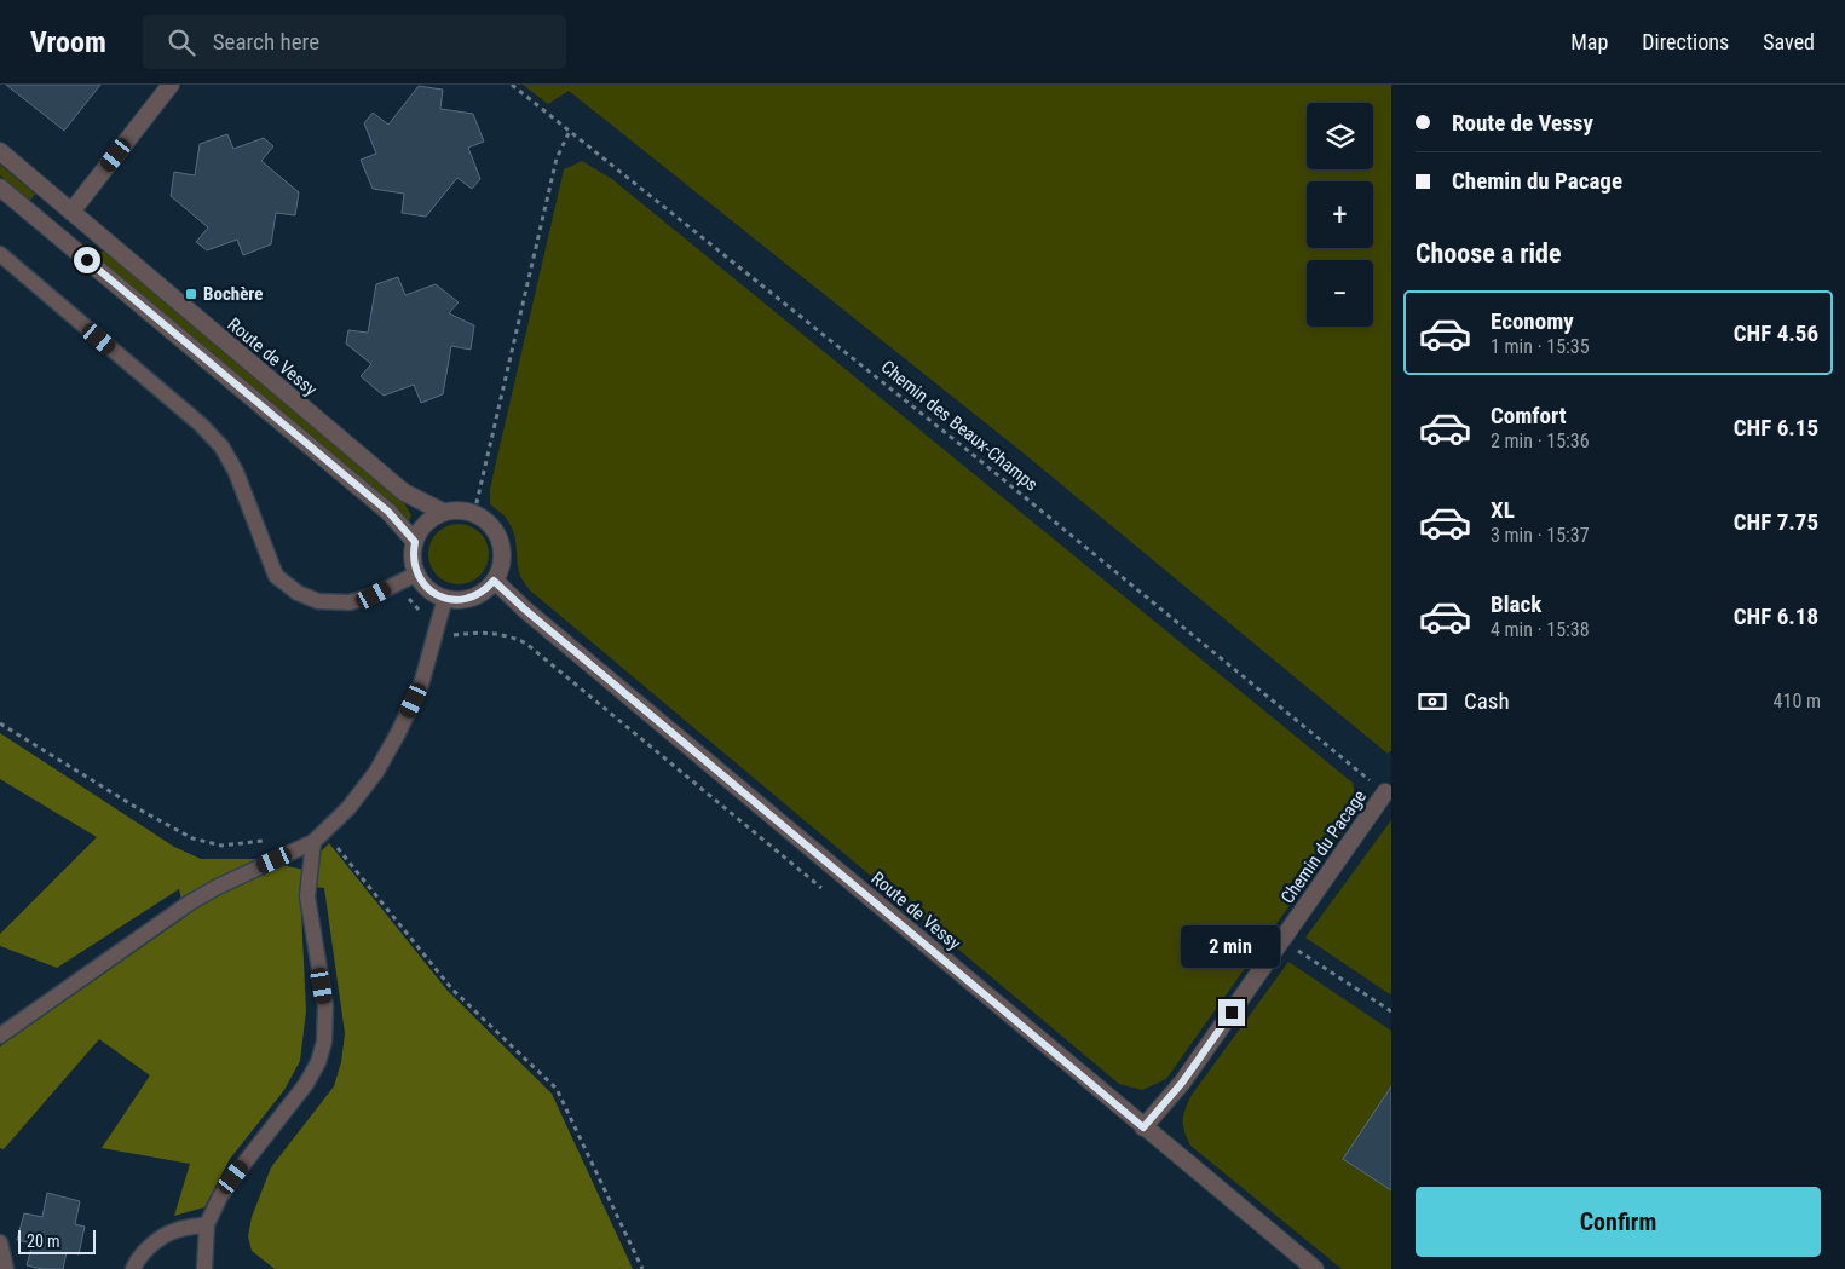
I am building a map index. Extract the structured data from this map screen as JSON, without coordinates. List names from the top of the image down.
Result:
{
  "streets": {
    "street": ["Route de Vessy", "Chemin du Pacage"],
    "path": ["Chemin des Beaux-Champs"]
  },
  "crossings": [
    ["Route de Vessy", "Chemin du Pacage"],
    ["Chemin des Beaux-Champs", "Chemin du Pacage"]
  ],
  "places": {
    "transit": ["Bochère"]
  },
  "scale_bar": "20 m",
  "page": {
    "header": "Vroom",
    "search": "Search here",
    "nav": ["Map", "Directions", "Saved"],
    "banner": ["Route de Vessy", "Chemin du Pacage"],
    "map_buttons": ["+", "−"],
    "heading": "Choose a ride",
    "list": [
      {
        "name": "Economy",
        "note": "1 min · 15:35",
        "value": "CHF 4.56"
      },
      {
        "name": "Comfort",
        "note": "2 min · 15:36",
        "value": "CHF 6.15"
      },
      {
        "name": "XL",
        "note": "3 min · 15:37",
        "value": "CHF 7.75"
      },
      {
        "name": "Black",
        "note": "4 min · 15:38",
        "value": "CHF 6.18"
      }
    ],
    "pay": ["Cash", "410 m"],
    "bubble": "2 min",
    "buttons": "Confirm",
    "scale": "20 m"
  }
}
